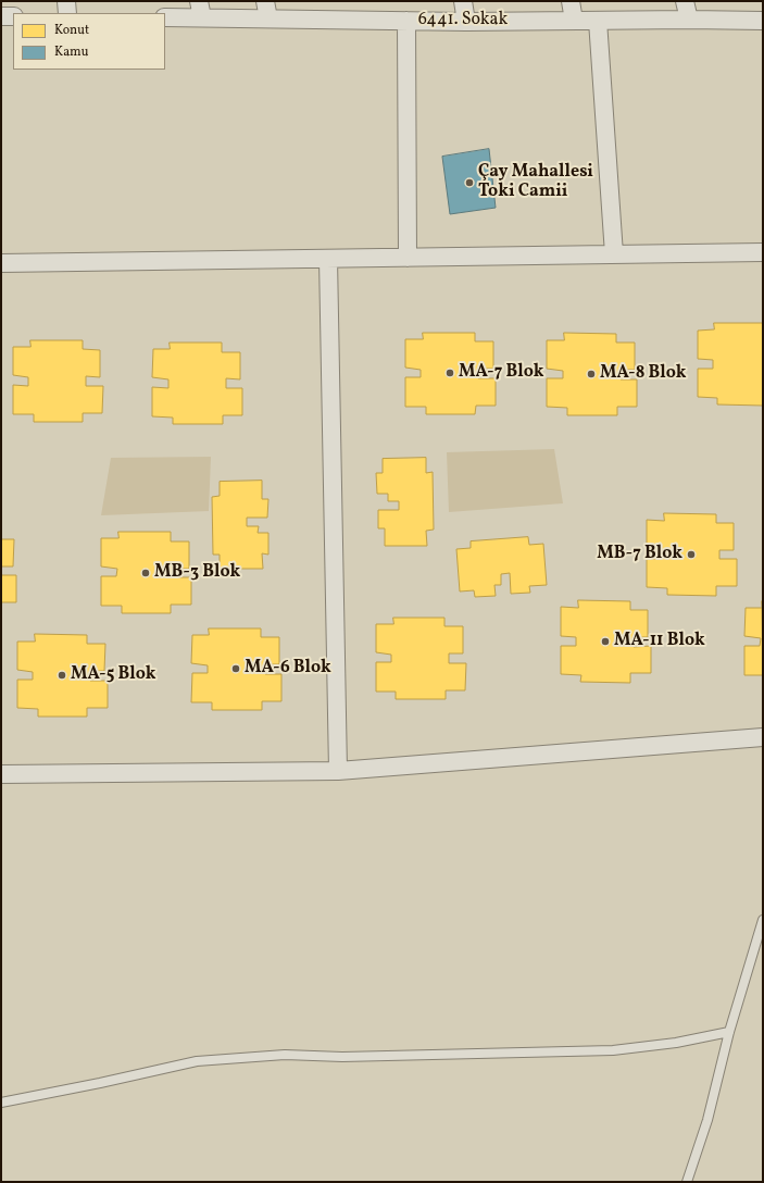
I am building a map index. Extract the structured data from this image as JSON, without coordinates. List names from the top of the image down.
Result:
{
  "streets": {
    "street": ["6441. Sokak"]
  },
  "places": [
    "Çay Mahallesi Toki Camii",
    "MA-7 Blok",
    "MA-8 Blok",
    "MB-7 Blok",
    "MB-3 Blok",
    "MA-11 Blok",
    "MA-6 Blok",
    "MA-5 Blok"
  ],
  "legend": ["Konut", "Kamu"]
}
